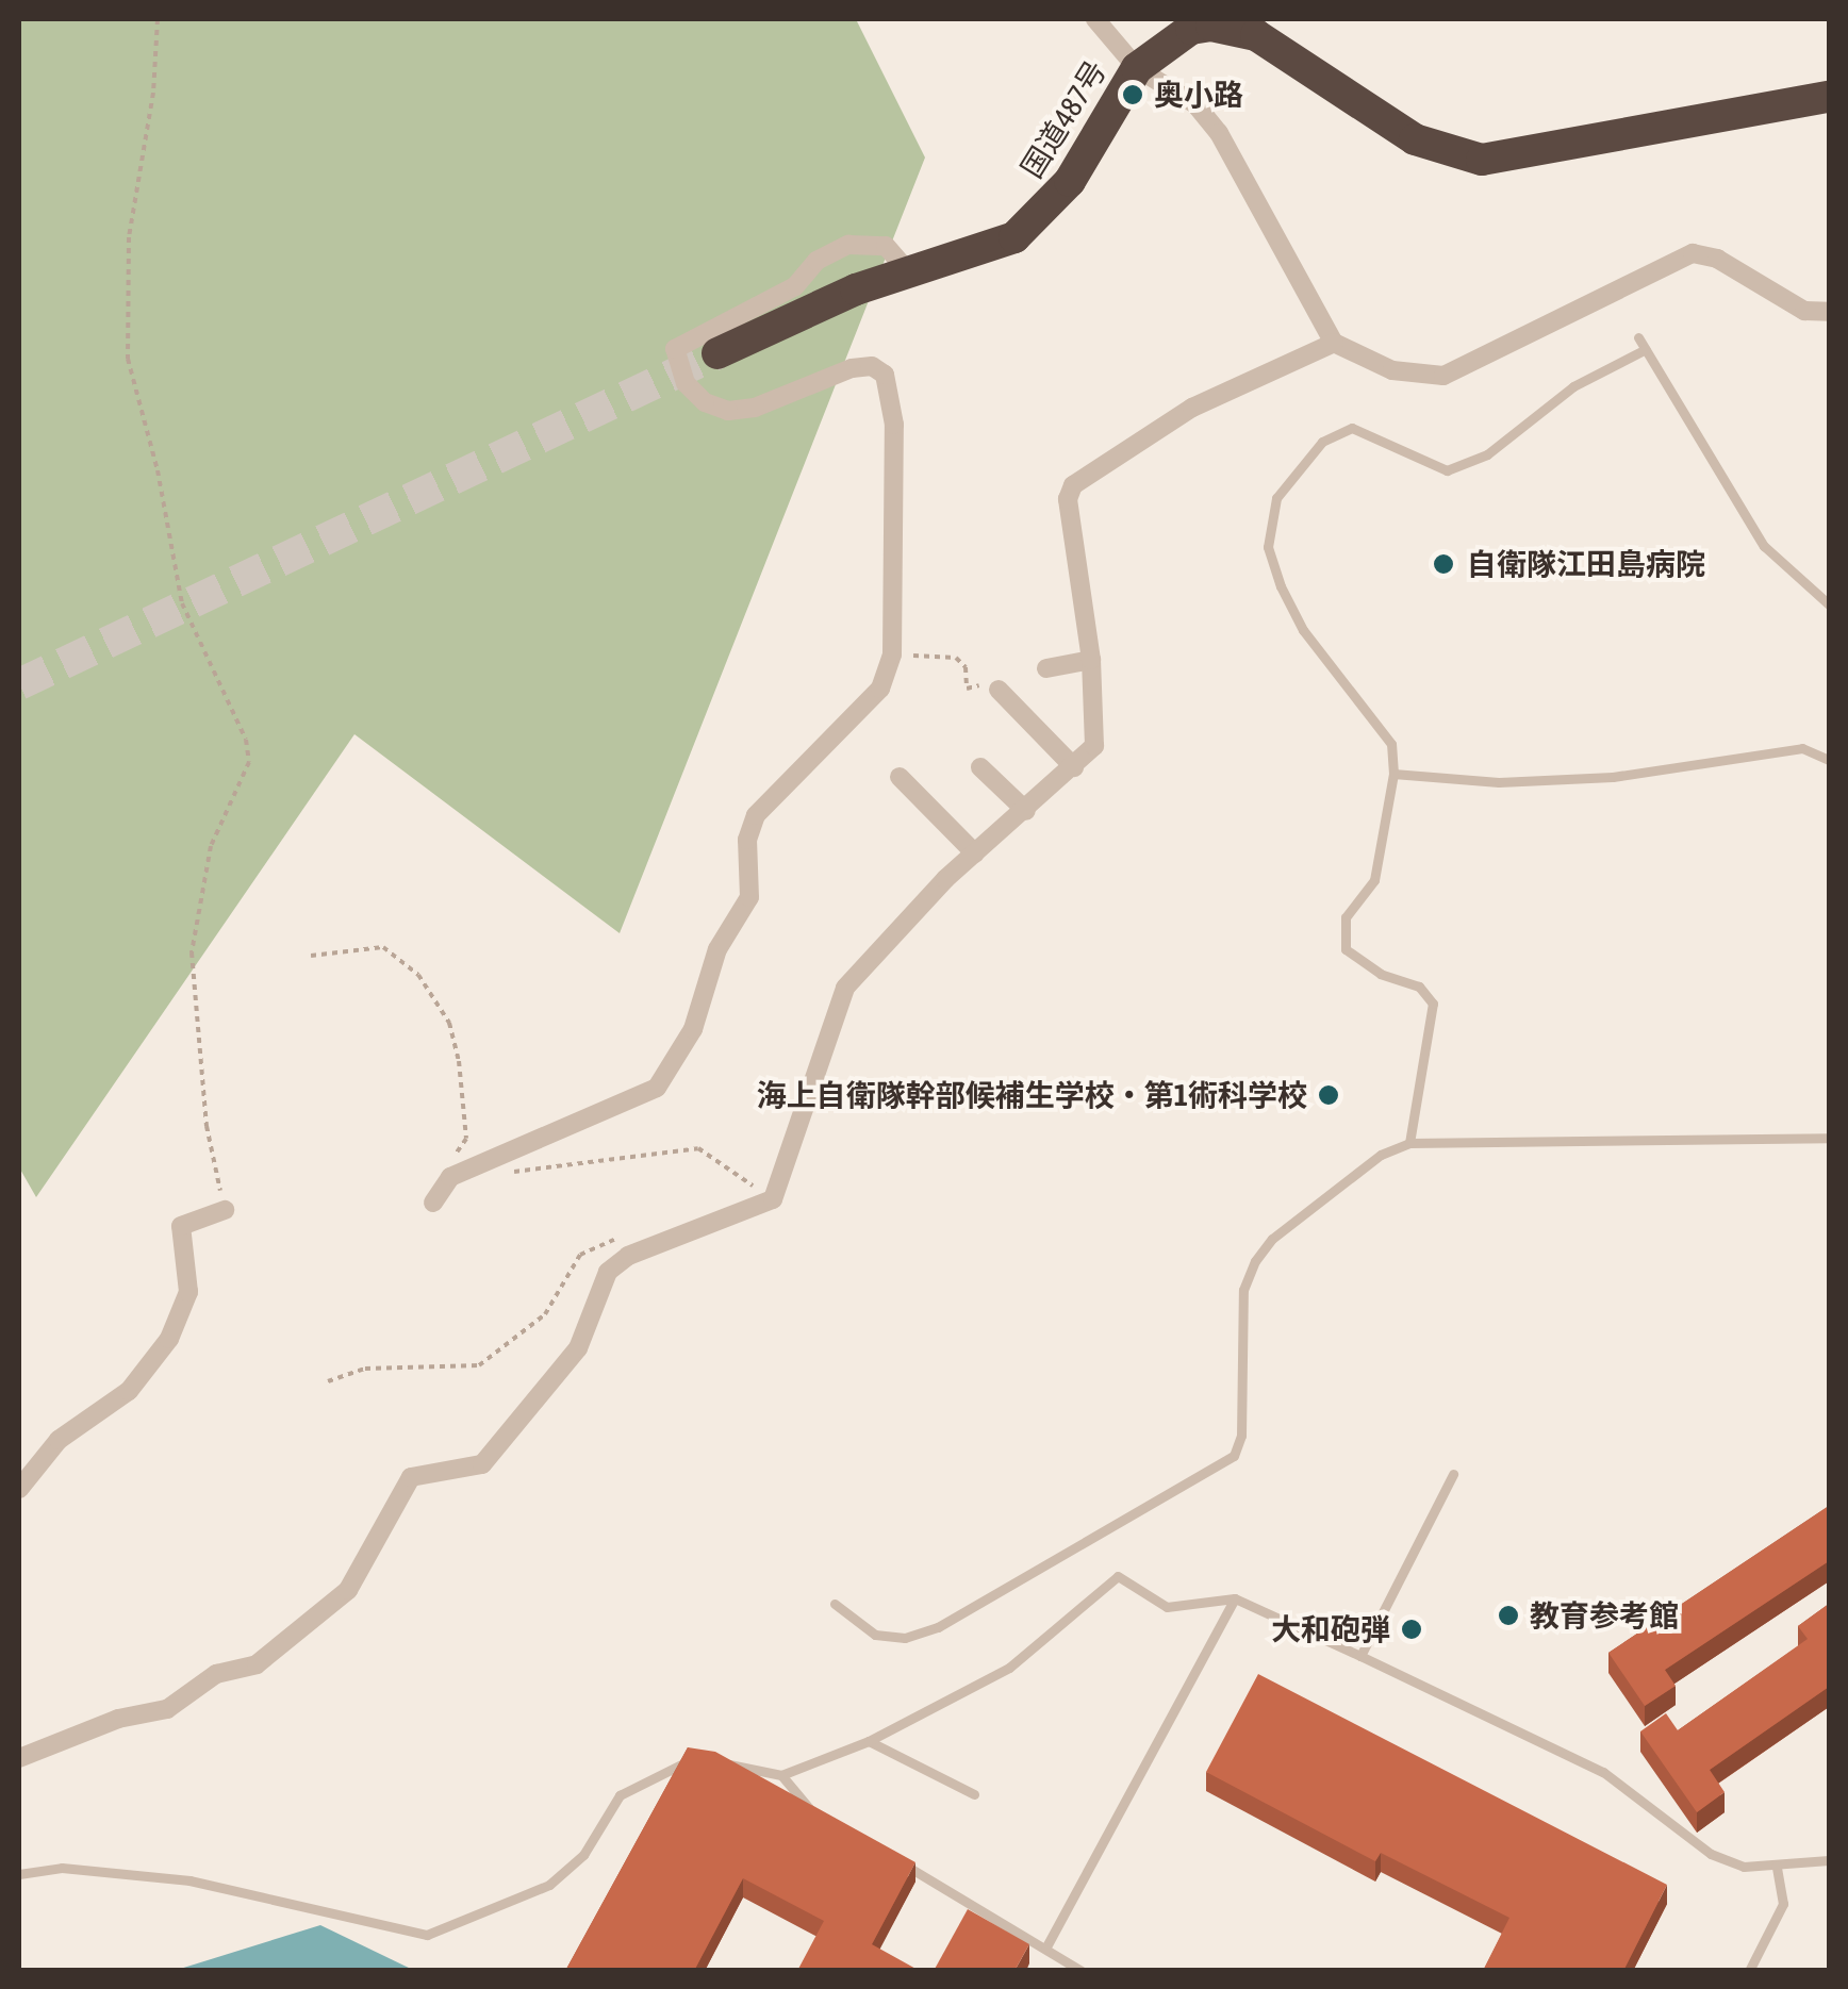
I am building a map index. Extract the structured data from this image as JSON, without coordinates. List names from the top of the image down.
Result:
{
  "streets": {
    "highway": ["国道487号"]
  },
  "places": [
    "奥小路",
    "自衛隊江田島病院",
    "海上自衛隊幹部候補生学校・第1術科学校",
    "教育参考館",
    "大和砲弾"
  ]
}
